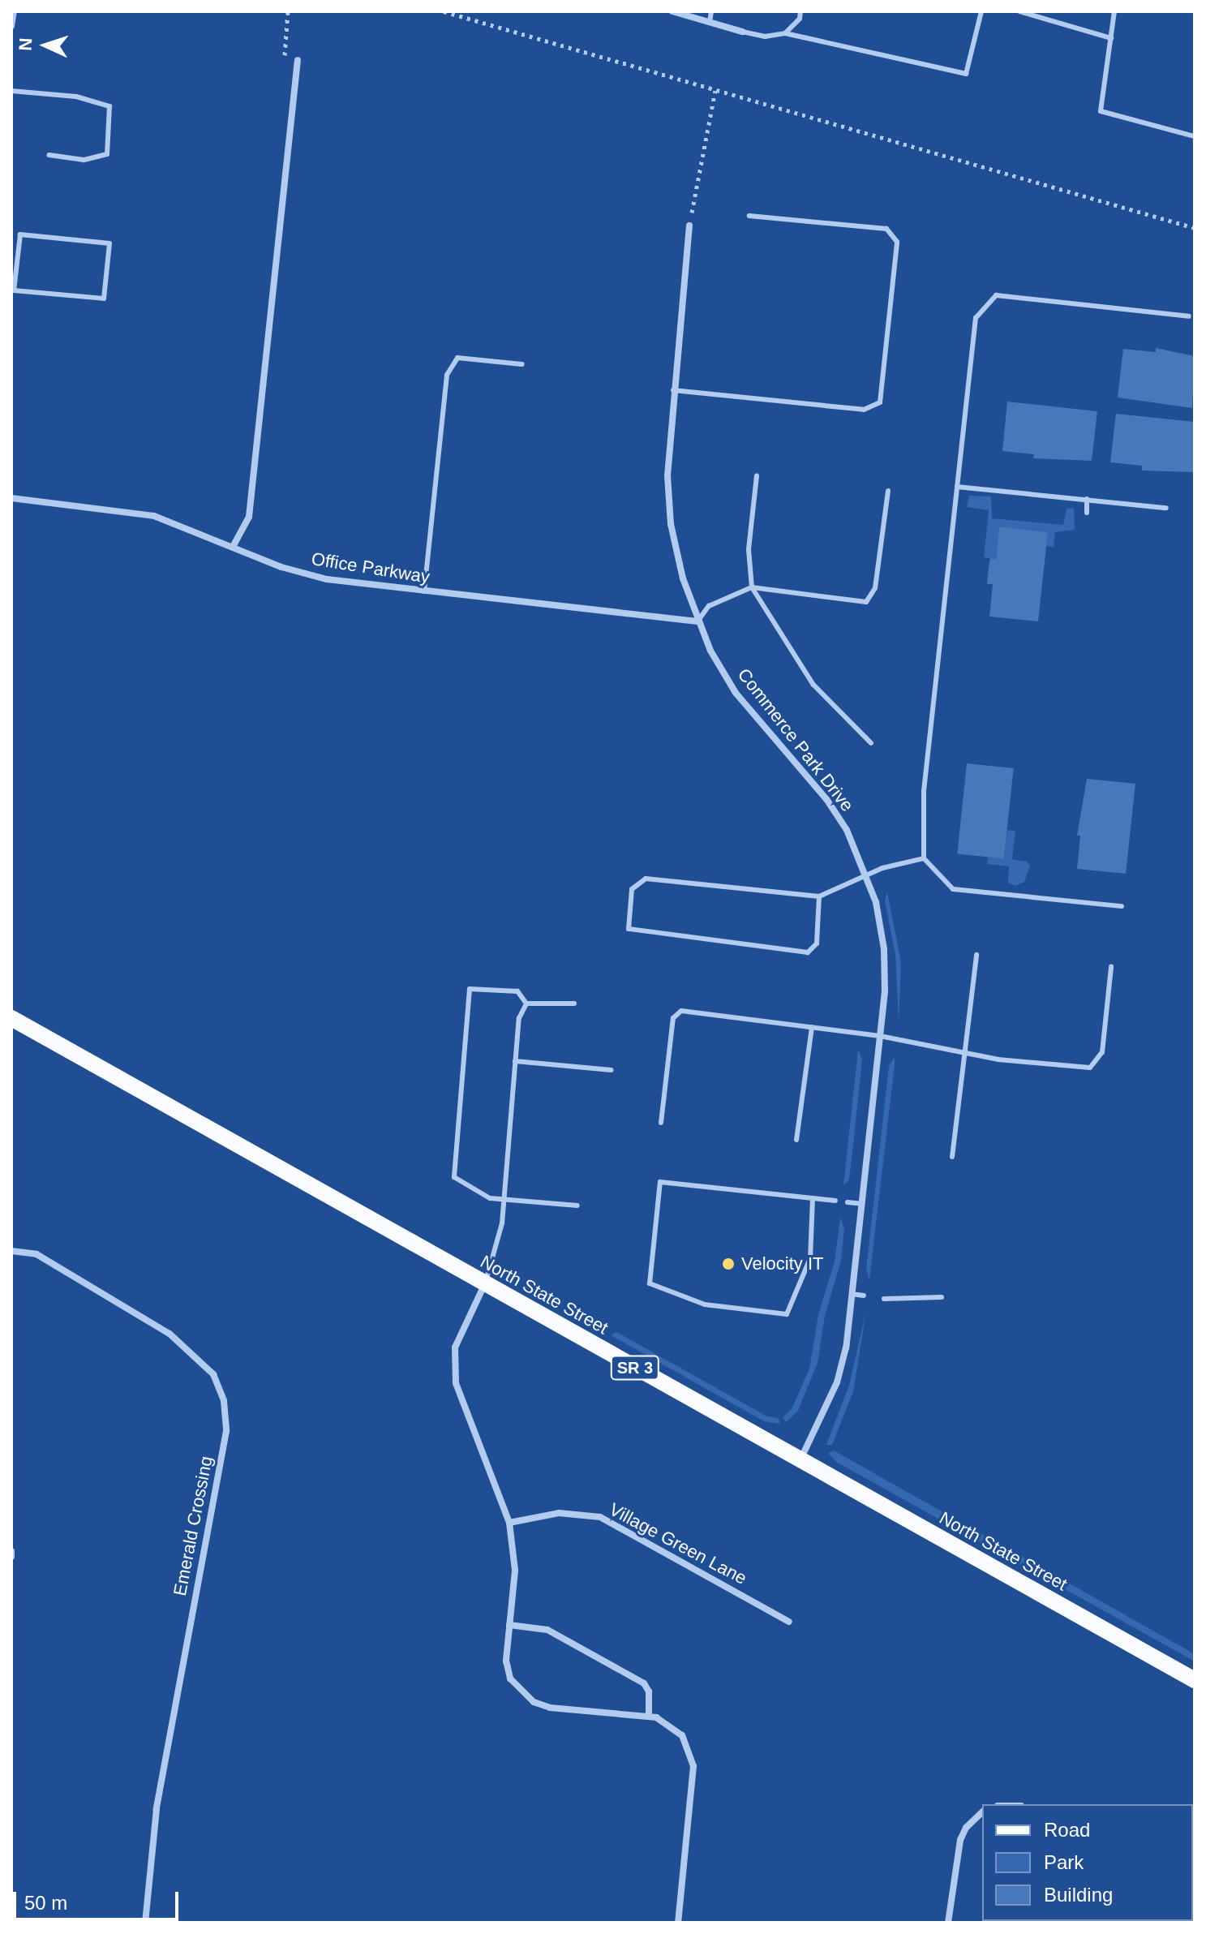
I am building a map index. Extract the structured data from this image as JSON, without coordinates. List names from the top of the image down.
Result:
{
  "streets": {
    "main road": ["North State Street", "SR 3"],
    "street": [
      "Office Parkway",
      "Commerce Park Drive",
      "Emerald Crossing",
      "Village Green Lane"
    ]
  },
  "crossings": [
    ["Office Parkway", "Commerce Park Drive"],
    ["Commerce Park Drive", "North State Street"]
  ],
  "places": ["Velocity IT"],
  "legend": ["Road", "Park", "Building"],
  "scale_bar": "50 m",
  "north": "left"
}
